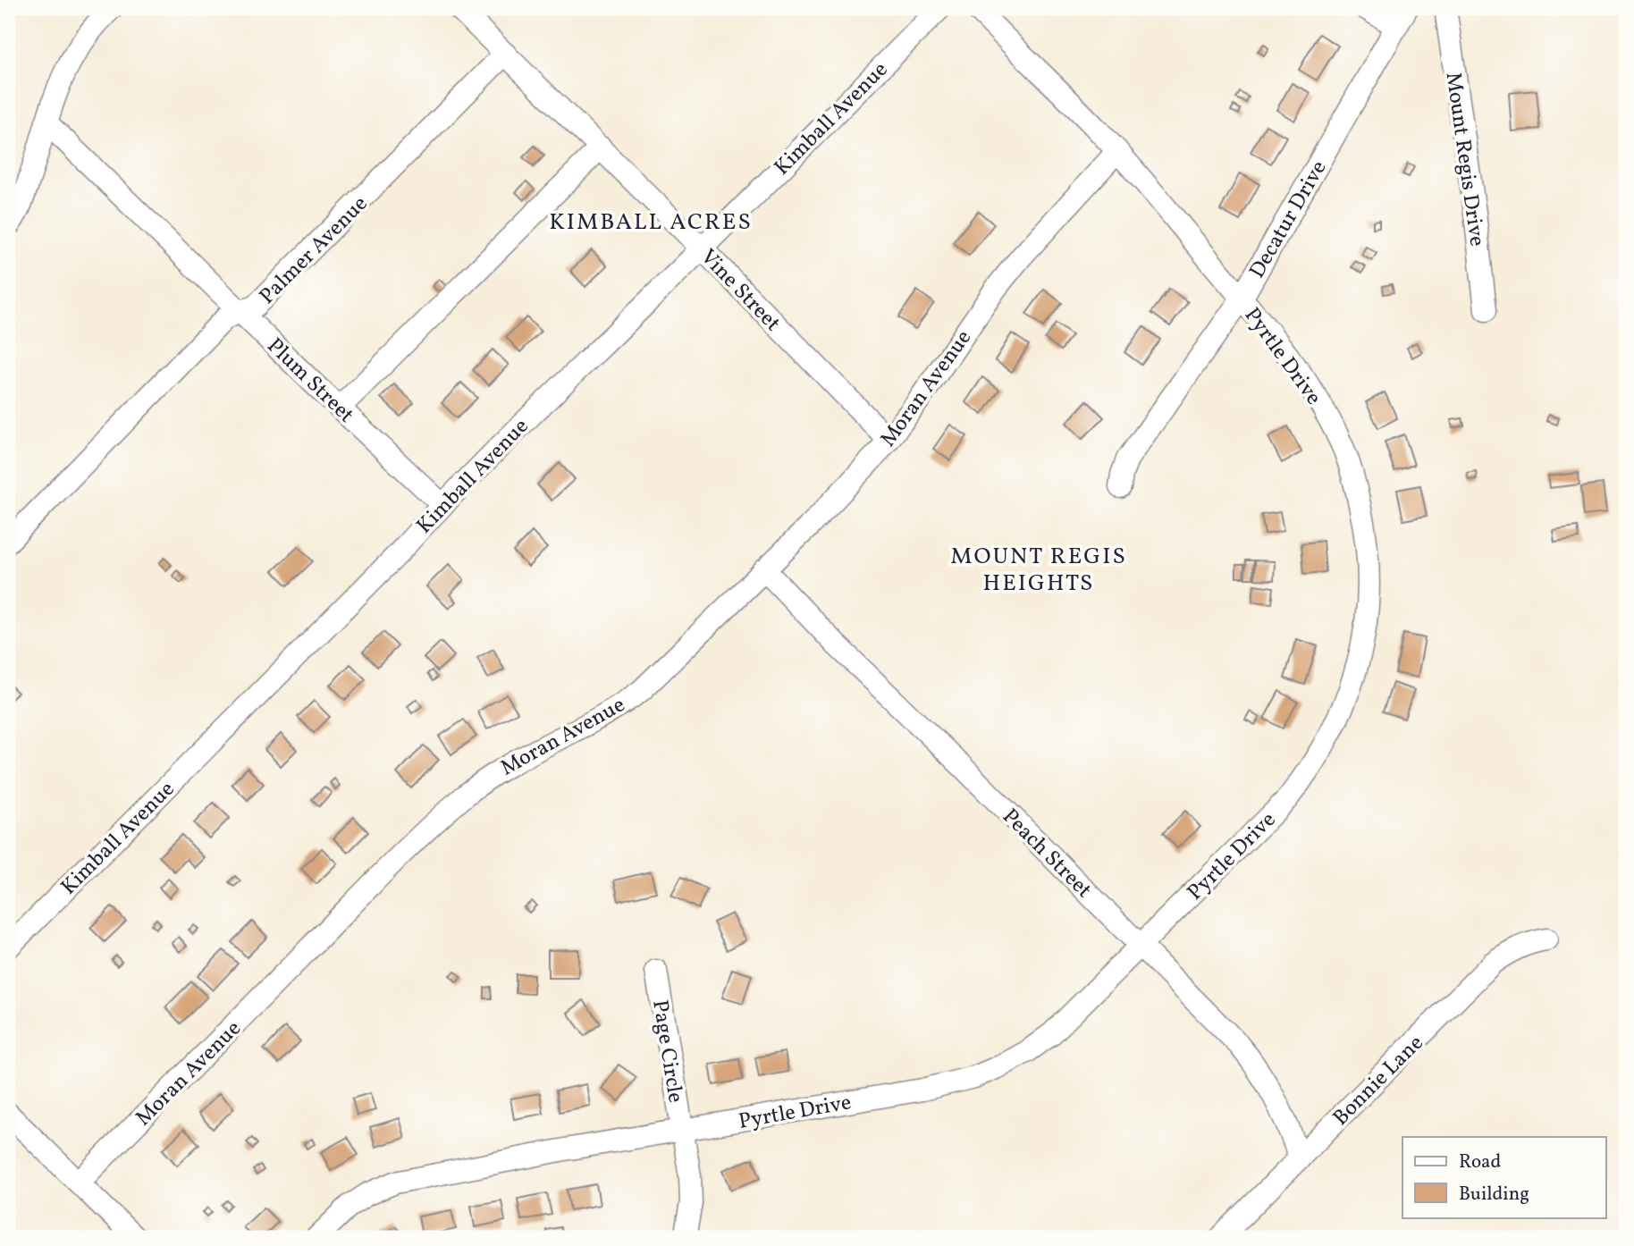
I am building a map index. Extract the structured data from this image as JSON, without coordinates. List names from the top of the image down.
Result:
{
  "streets": {
    "street": [
      "Kimball Avenue",
      "Mount Regis Drive",
      "Decatur Drive",
      "Palmer Avenue",
      "Vine Street",
      "Pyrtle Drive",
      "Plum Street",
      "Moran Avenue",
      "Peach Street",
      "Page Circle",
      "Bonnie Lane"
    ]
  },
  "crossings": [
    ["Kimball Avenue", "Vine Street"],
    ["Kimball Avenue", "Plum Street"],
    ["Decatur Drive", "Pyrtle Drive"],
    ["Palmer Avenue", "Vine Street"],
    ["Palmer Avenue", "Plum Street"],
    ["Vine Street", "Moran Avenue"],
    ["Pyrtle Drive", "Moran Avenue"],
    ["Pyrtle Drive", "Peach Street"],
    ["Pyrtle Drive", "Page Circle"],
    ["Moran Avenue", "Peach Street"],
    ["Peach Street", "Bonnie Lane"]
  ],
  "districts": ["KIMBALL ACRES", "MOUNT REGIS HEIGHTS"],
  "legend": ["Road", "Building"]
}
